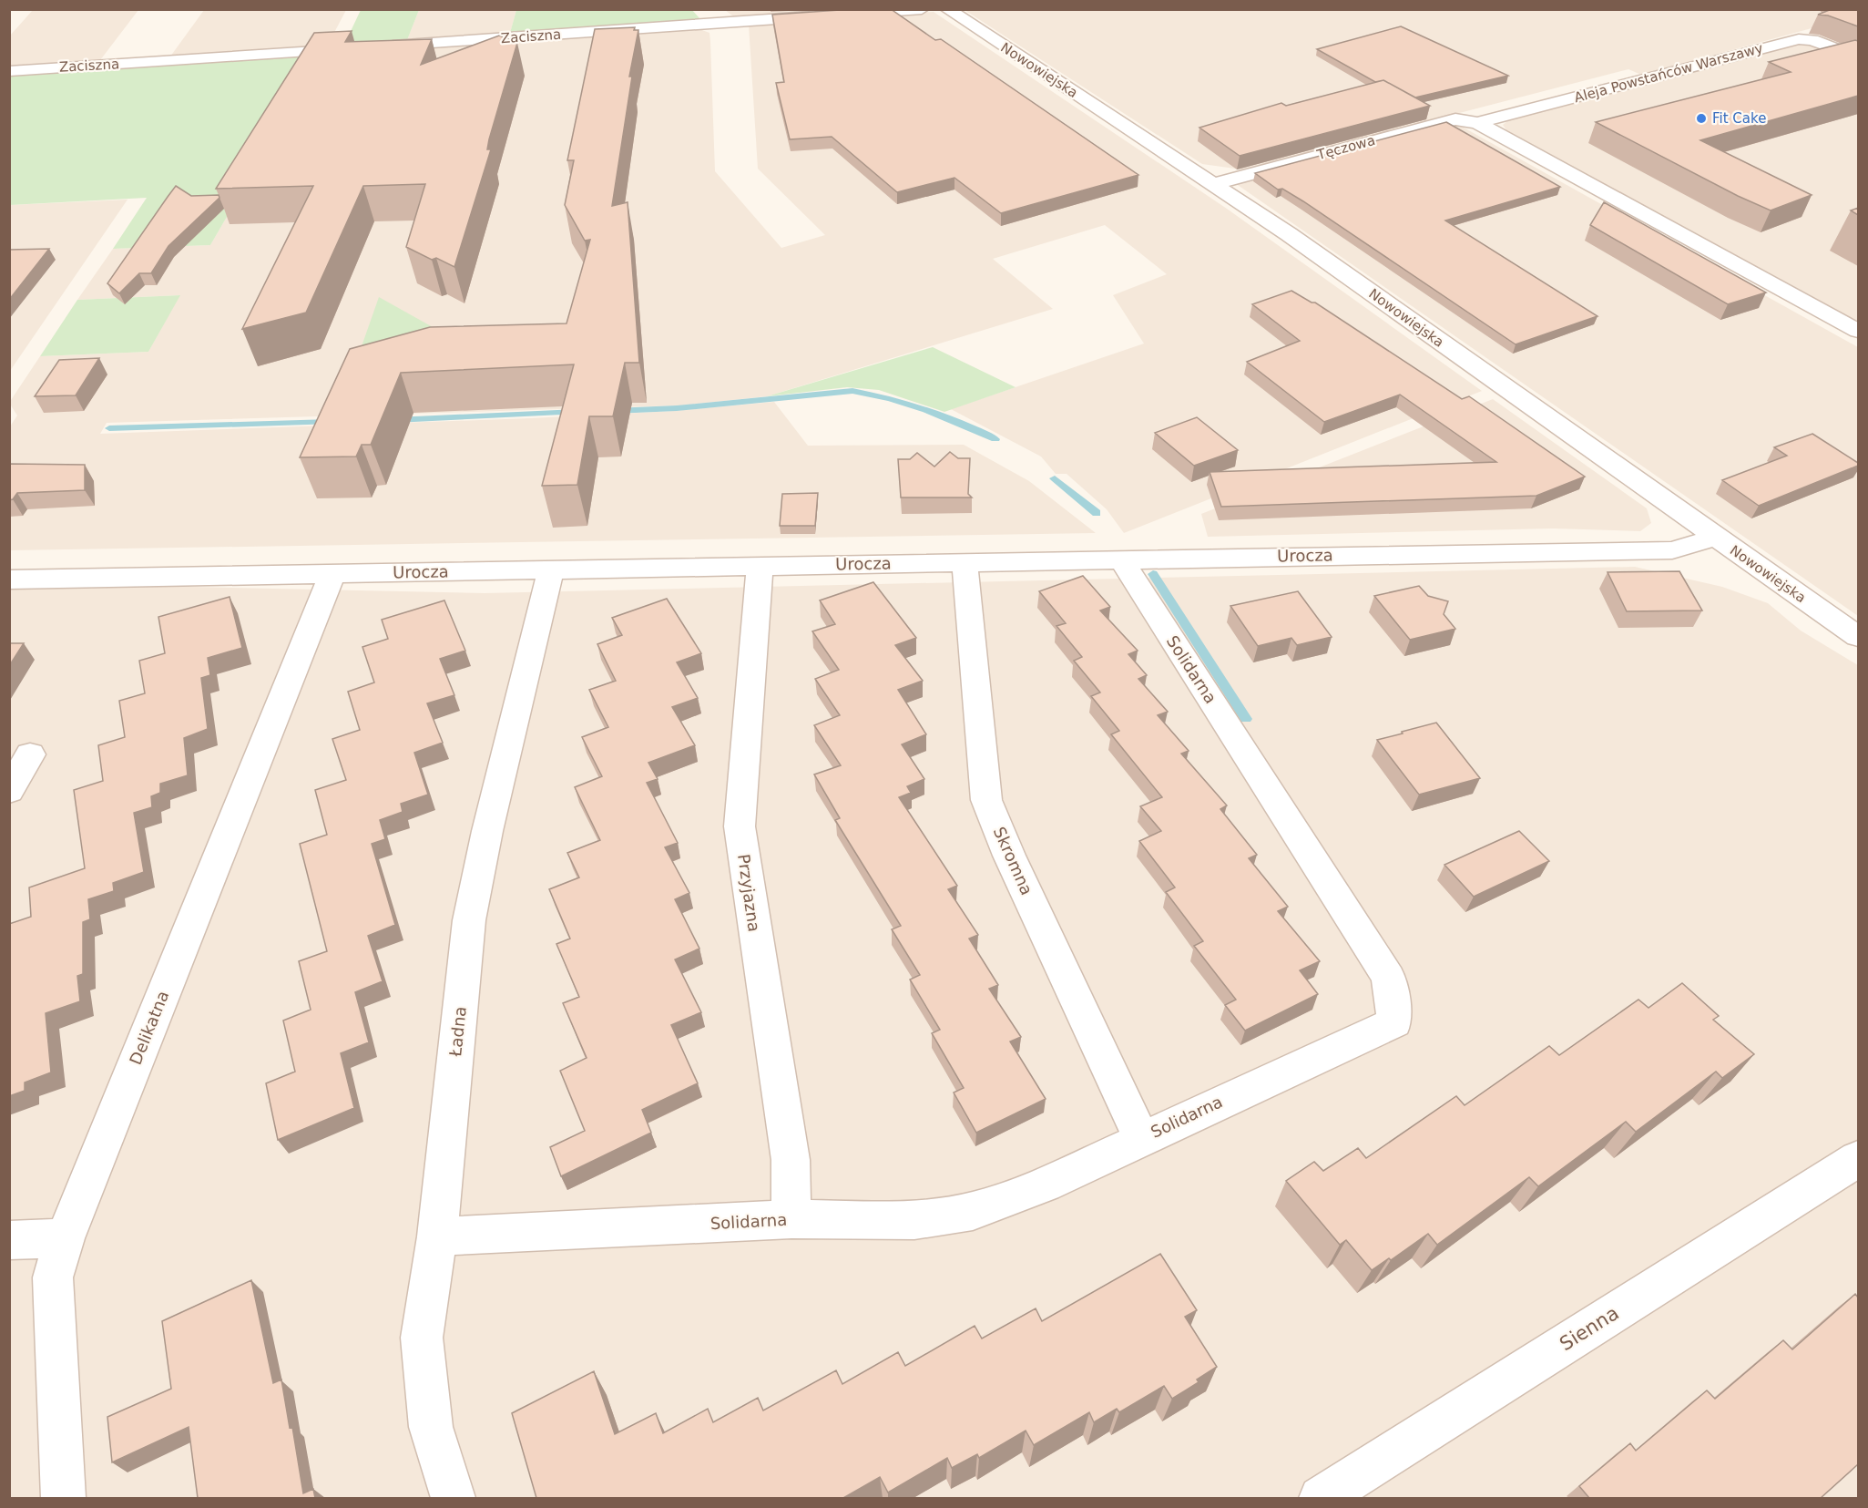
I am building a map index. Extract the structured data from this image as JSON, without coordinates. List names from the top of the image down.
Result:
{
  "streets": {
    "street": [
      "Zaciszna",
      "Nowowiejska",
      "Aleja Powstańców Warszawy",
      "Tęczowa",
      "Urocza",
      "Solidarna",
      "Skromna",
      "Przyjazna",
      "Delikatna",
      "Ładna",
      "Sienna"
    ]
  },
  "crossings": [
    ["Nowowiejska", "Tęczowa"],
    ["Nowowiejska", "Urocza"],
    ["Aleja Powstańców Warszawy", "Tęczowa"],
    ["Urocza", "Solidarna"],
    ["Urocza", "Skromna"],
    ["Urocza", "Przyjazna"],
    ["Urocza", "Delikatna"],
    ["Urocza", "Ładna"],
    ["Solidarna", "Skromna"],
    ["Solidarna", "Przyjazna"],
    ["Solidarna", "Ładna"]
  ],
  "places": ["Fit Cake"]
}
